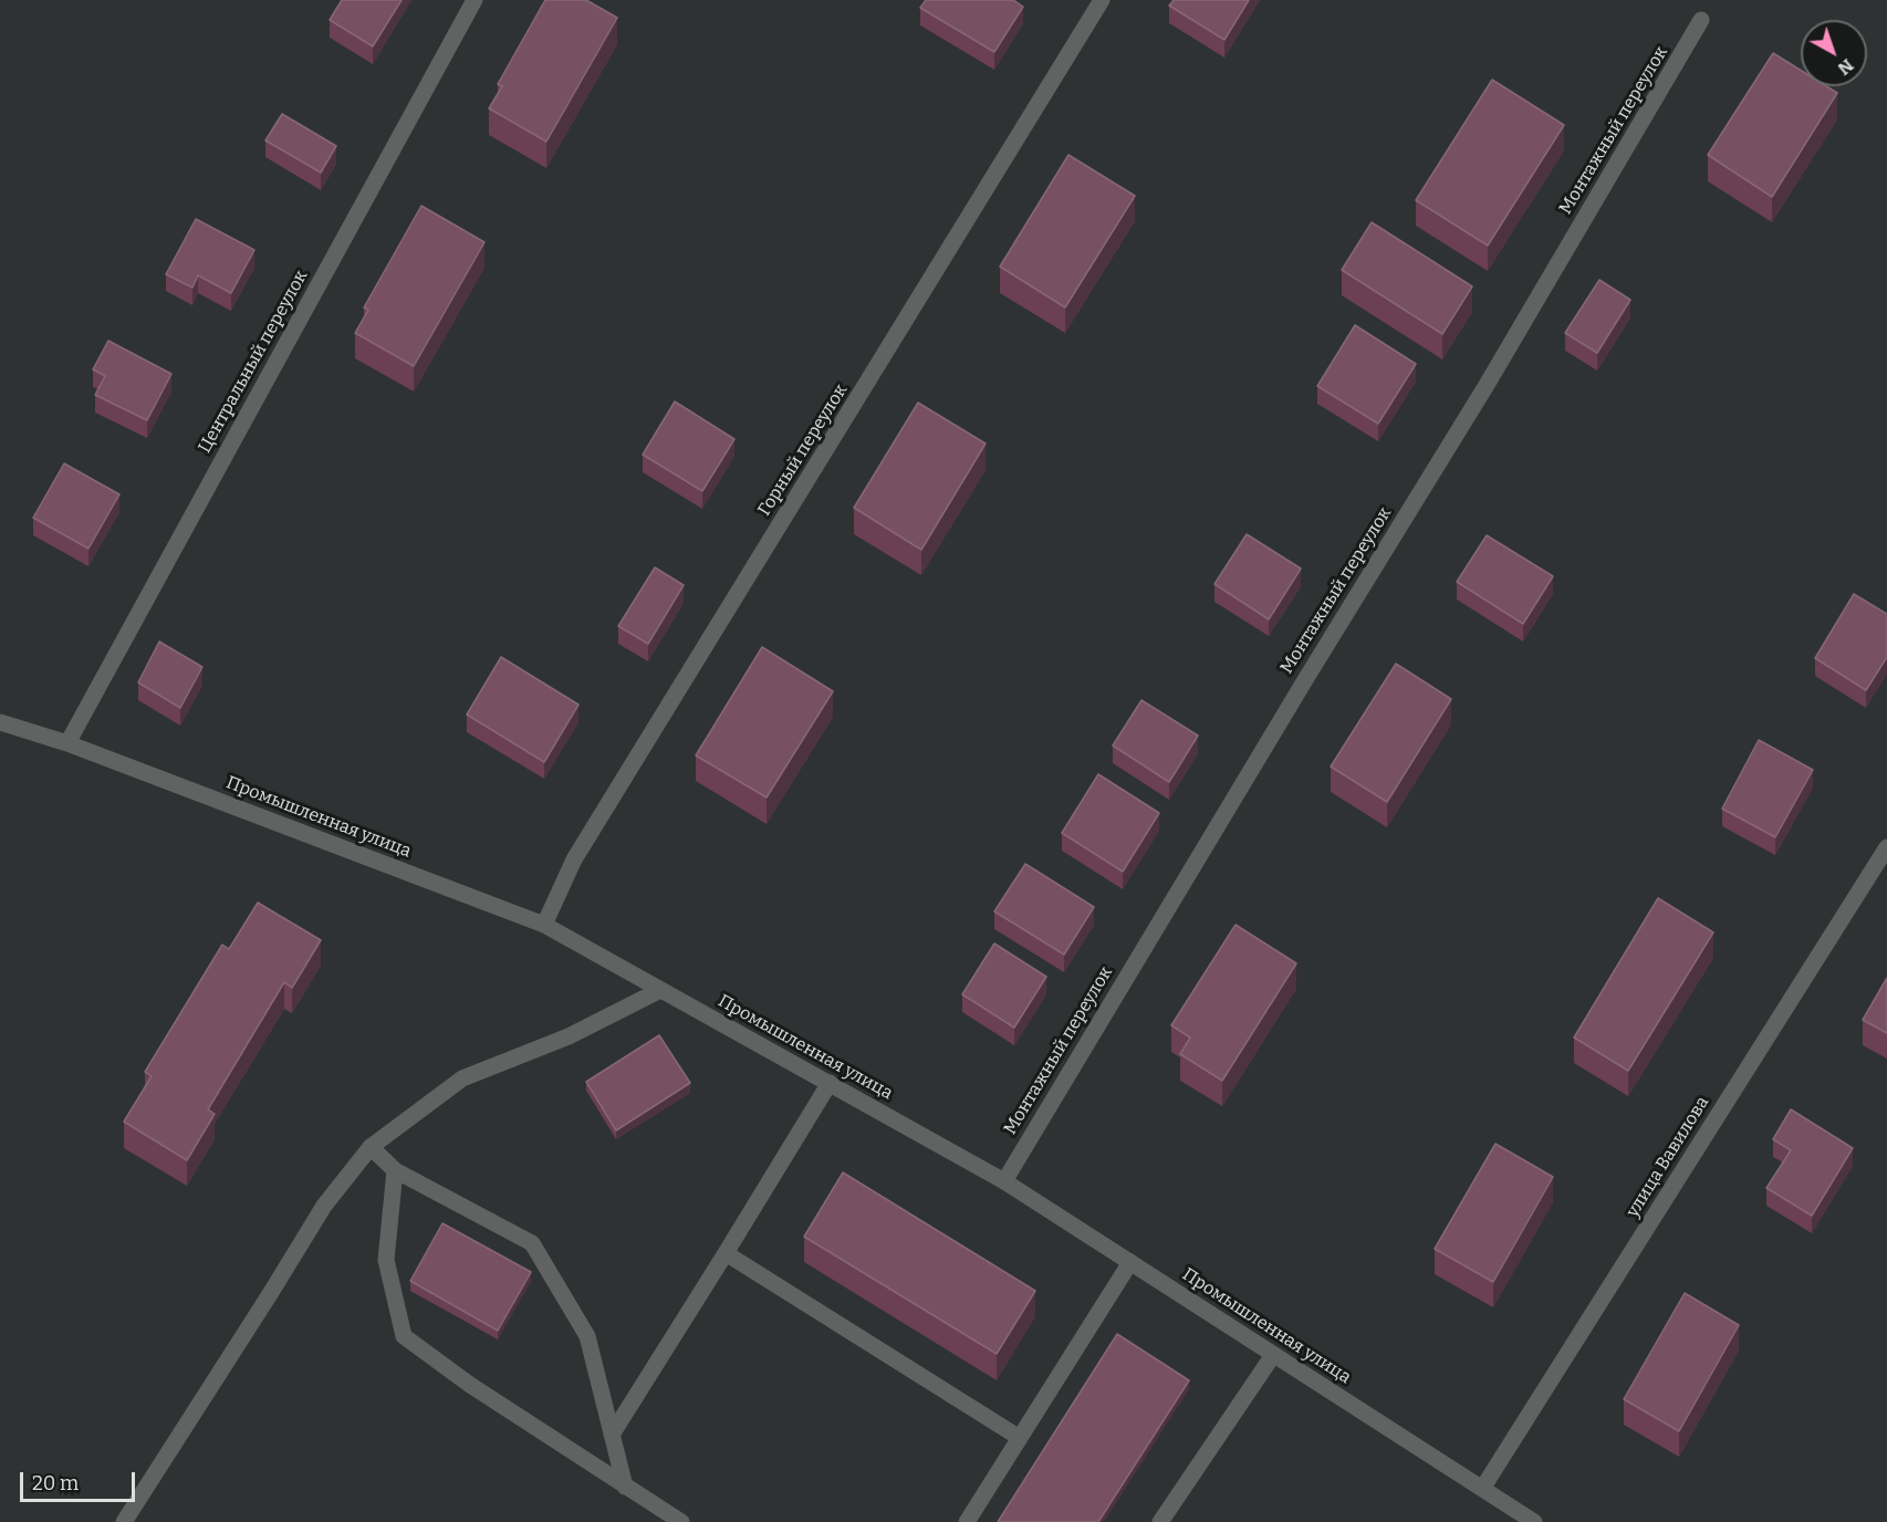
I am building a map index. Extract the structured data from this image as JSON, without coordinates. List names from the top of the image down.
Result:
{
  "streets": {
    "street": [
      "Монтажный переулок",
      "Центральный переулок",
      "Горный переулок",
      "Промышленная улица",
      "улица Вавилова"
    ]
  },
  "crossings": [
    ["Монтажный переулок", "Промышленная улица"],
    ["Центральный переулок", "Промышленная улица"],
    ["Горный переулок", "Промышленная улица"],
    ["Промышленная улица", "улица Вавилова"]
  ],
  "scale_bar": "20 m",
  "north": "bottom right"
}
